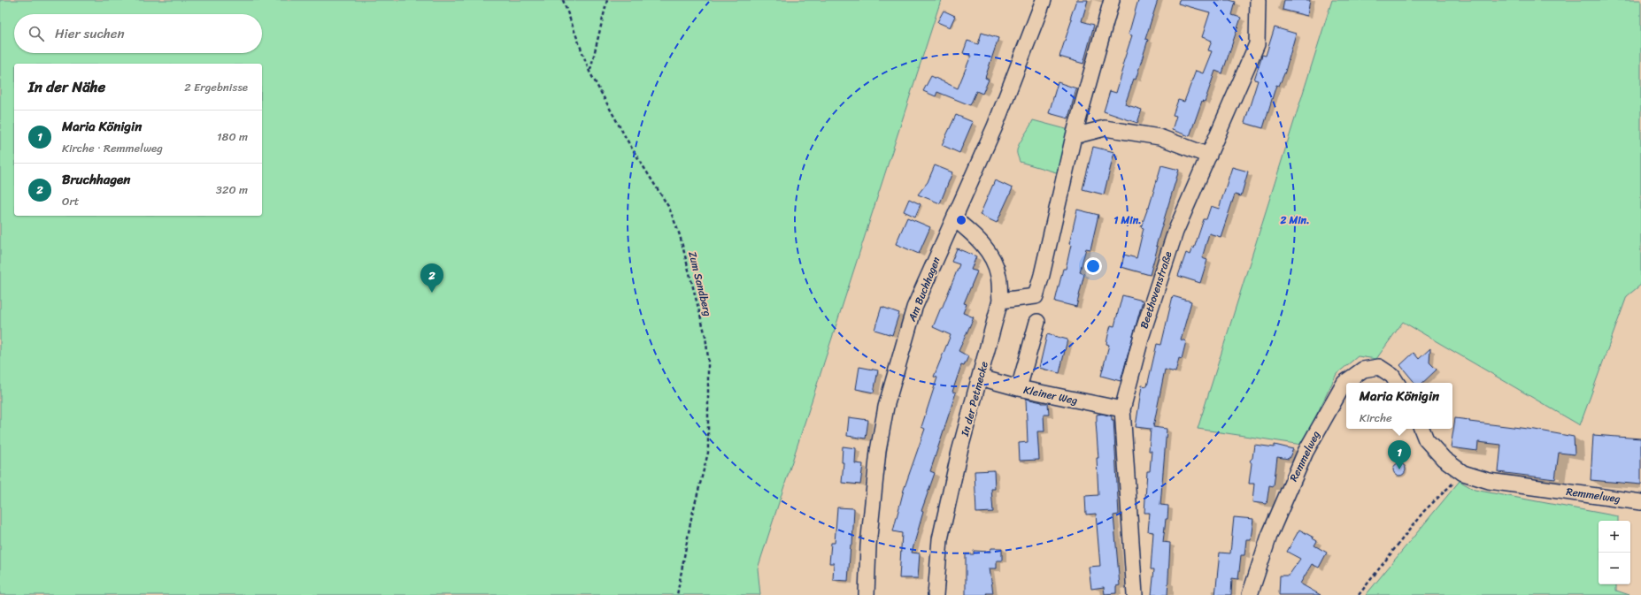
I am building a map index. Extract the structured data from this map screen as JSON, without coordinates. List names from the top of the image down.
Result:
{
  "streets": {
    "street": [
      "Am Buchhagen",
      "Beethovenstraße",
      "Kleiner Weg",
      "In der Petmecke",
      "Remmelweg"
    ],
    "path": ["Zum Sandberg"]
  },
  "crossings": [
    ["Am Buchhagen", "In der Petmecke"],
    ["Beethovenstraße", "Kleiner Weg"],
    ["Kleiner Weg", "In der Petmecke"]
  ],
  "page": {
    "search": "Hier suchen",
    "heading": ["In der Nähe", "2 Ergebnisse"],
    "list": [
      {
        "mark": "1",
        "name": "Maria Königin",
        "note": "Kirche · Remmelweg",
        "value": "180 m"
      },
      {
        "mark": "2",
        "name": "Bruchhagen",
        "note": "Ort",
        "value": "320 m"
      }
    ],
    "pins": ["2", "1"],
    "popup": ["Maria Königin", "Kirche"],
    "map_buttons": ["+", "−"]
  },
  "rings": ["1 Min.", "2 Min."]
}
